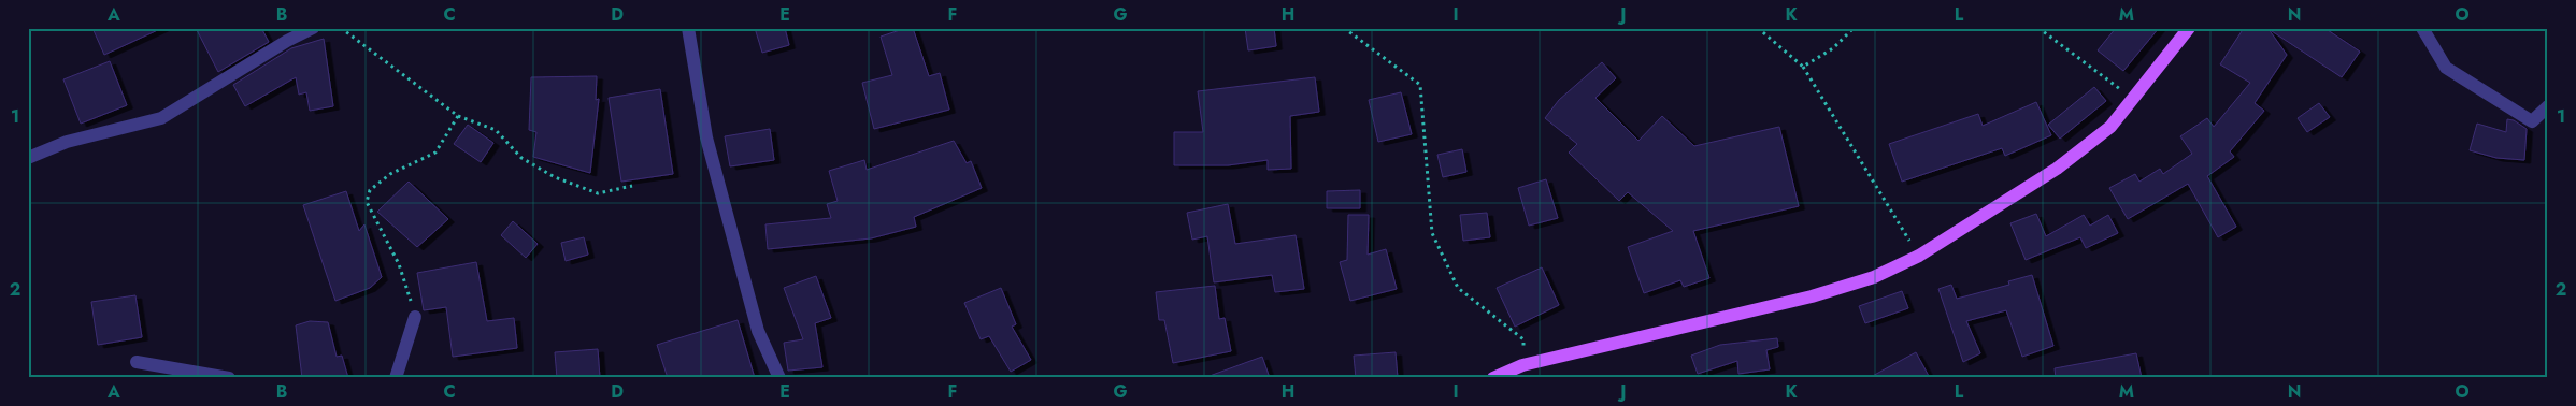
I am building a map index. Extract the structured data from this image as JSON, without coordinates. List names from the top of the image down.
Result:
{
  "grid": {
    "columns": [
      "A",
      "B",
      "C",
      "D",
      "E",
      "F",
      "G",
      "H",
      "I",
      "J",
      "K",
      "L",
      "M",
      "N",
      "O"
    ],
    "rows": ["1", "2"]
  }
}
